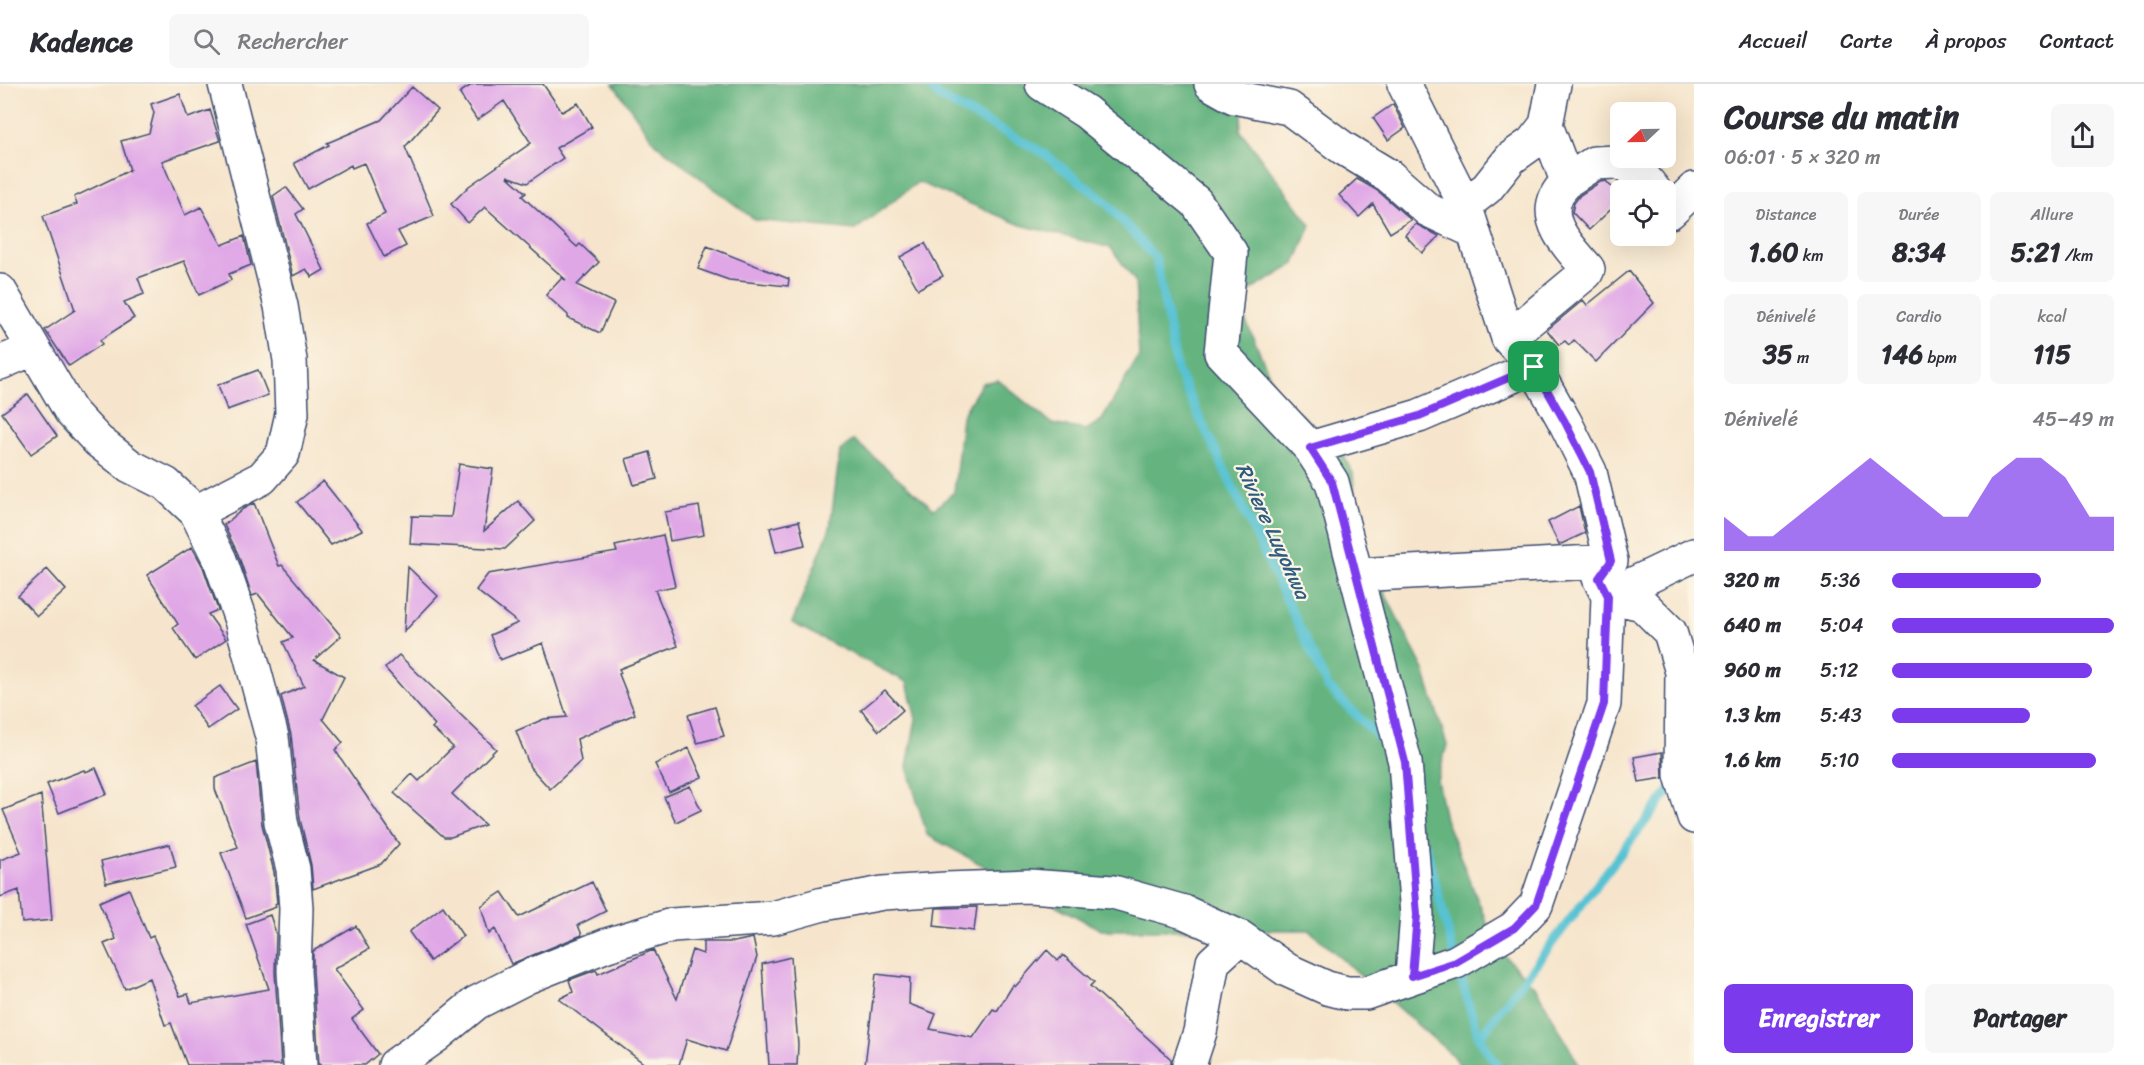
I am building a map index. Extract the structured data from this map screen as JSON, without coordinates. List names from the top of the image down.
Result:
{
  "water": ["Riviere Luyohwa"],
  "north": "left",
  "page": {
    "header": "Kadence",
    "search": "Rechercher",
    "nav": [
      "Accueil",
      "Carte",
      "À propos",
      "Contact"
    ],
    "heading": ["Course du matin", "06:01 · 5 × 320 m"],
    "stats": [
      ["Distance", "1.60 km"],
      ["Durée", "8:34"],
      ["Allure", "5:21 /km"],
      ["Dénivelé", "35 m"],
      ["Cardio", "146 bpm"],
      ["kcal", "115"]
    ],
    "chart": ["Dénivelé", "45–49 m"],
    "list": [
      {
        "name": "320 m",
        "note": "5:36"
      },
      {
        "name": "640 m",
        "note": "5:04"
      },
      {
        "name": "960 m",
        "note": "5:12"
      },
      {
        "name": "1.3 km",
        "note": "5:43"
      },
      {
        "name": "1.6 km",
        "note": "5:10"
      }
    ],
    "buttons": ["Enregistrer", "Partager"]
  }
}
